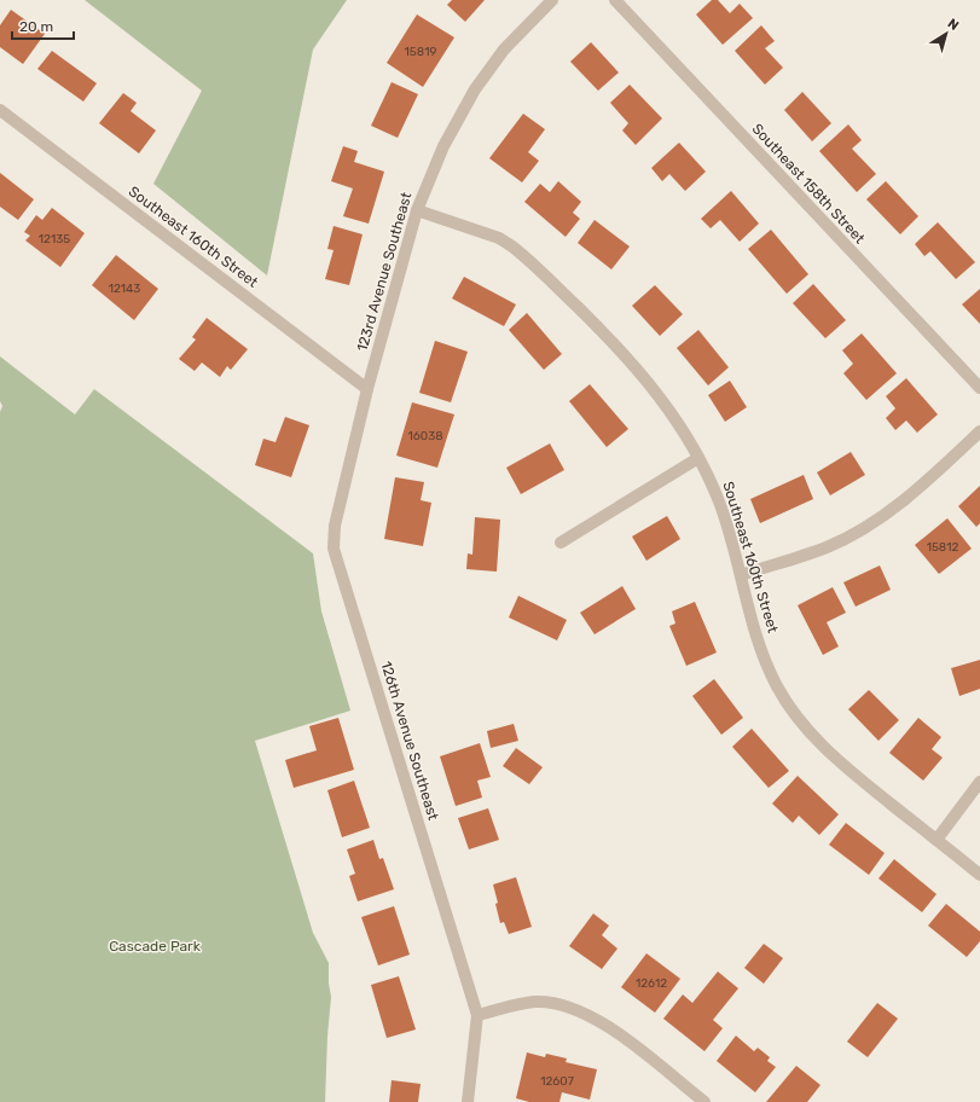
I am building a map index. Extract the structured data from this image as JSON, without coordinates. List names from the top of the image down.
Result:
{
  "streets": {
    "street": [
      "Southeast 158th Street",
      "Southeast 160th Street",
      "123rd Avenue Southeast",
      "126th Avenue Southeast"
    ]
  },
  "crossings": [
    ["Southeast 160th Street", "123rd Avenue Southeast"],
    ["Southeast 160th Street", "126th Avenue Southeast"],
    ["123rd Avenue Southeast", "126th Avenue Southeast"]
  ],
  "parks": ["Cascade Park"],
  "house_numbers": [
    "15819",
    "12135",
    "12143",
    "16038",
    "15812",
    "12612",
    "12607"
  ],
  "scale_bar": "20 m",
  "north": "top right"
}
